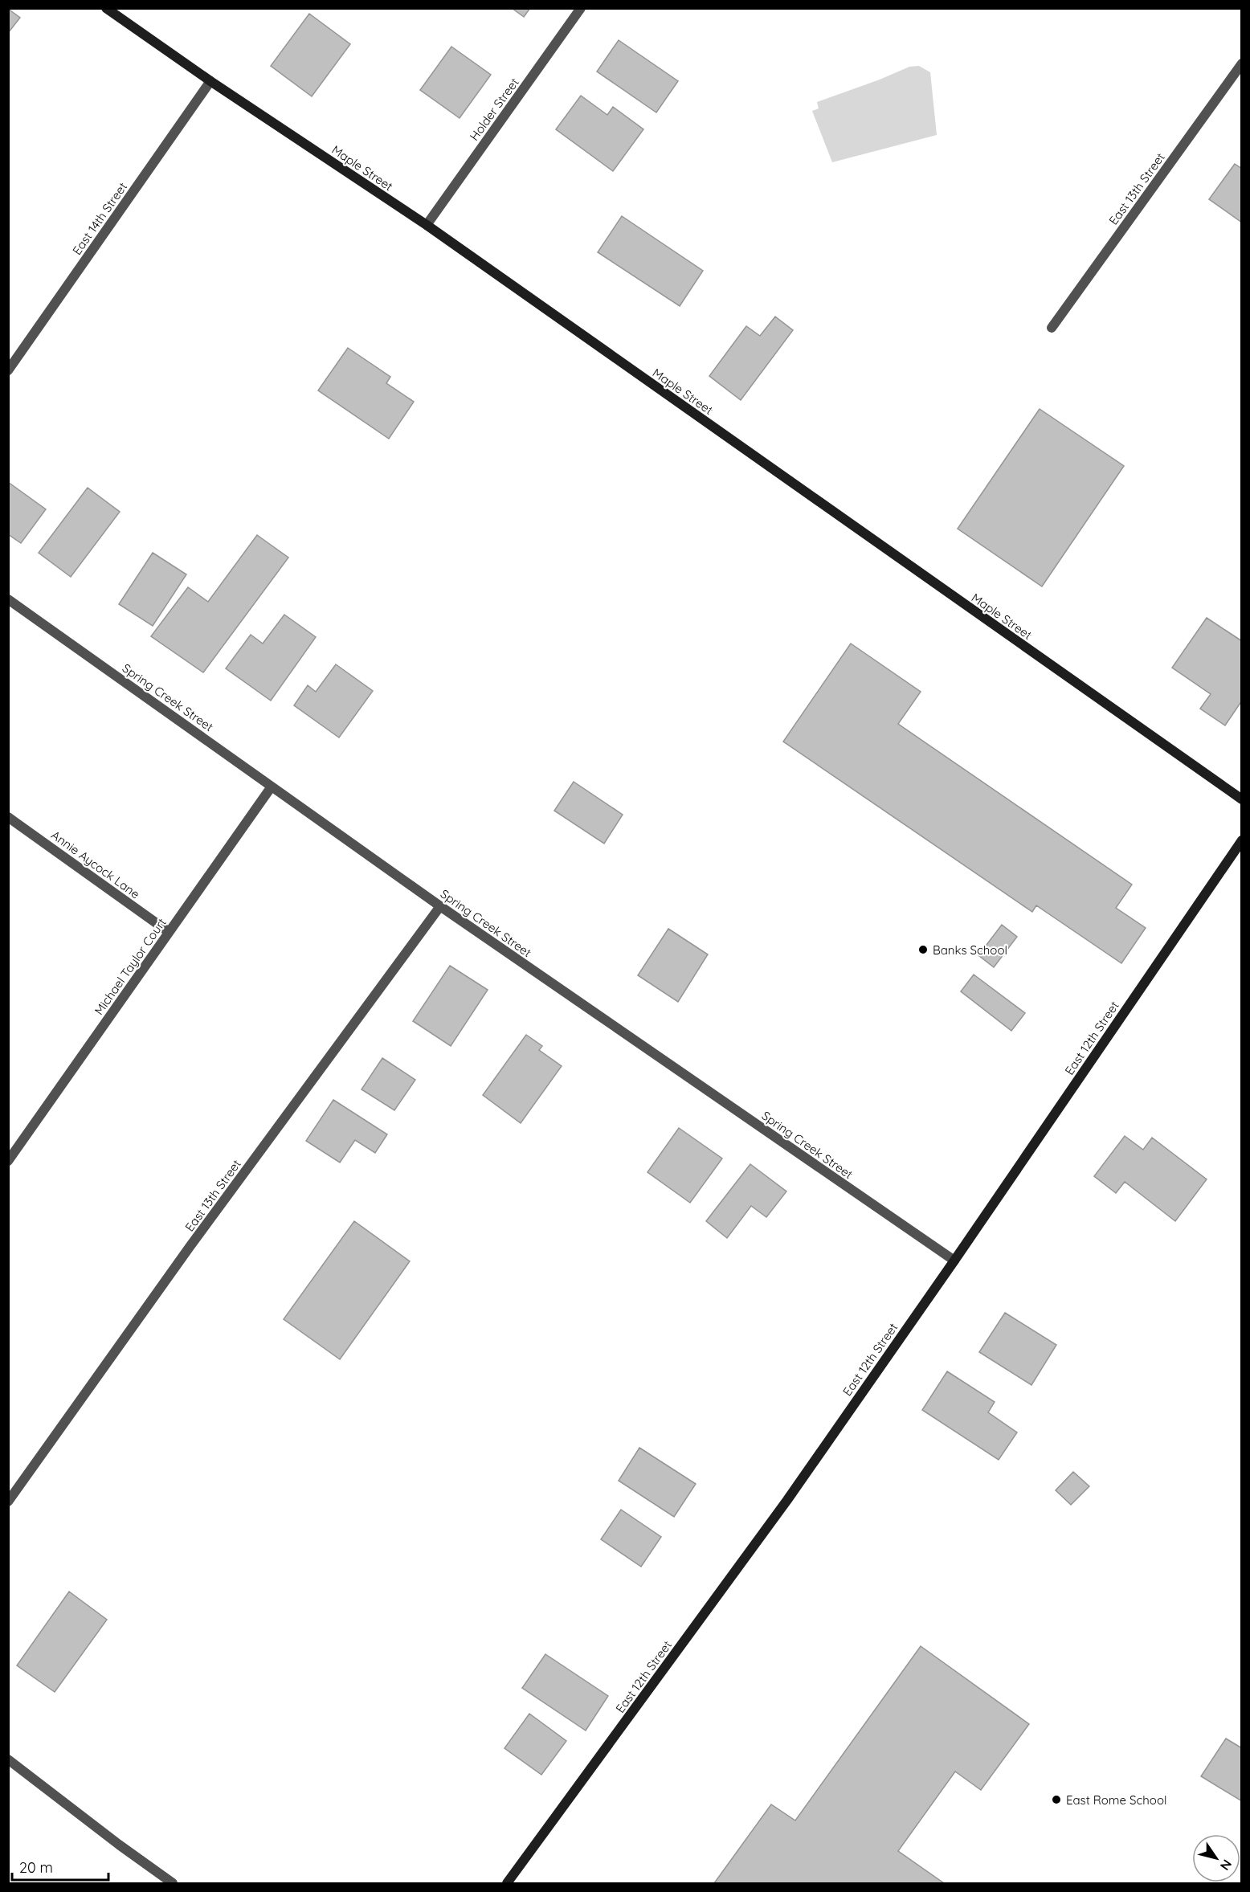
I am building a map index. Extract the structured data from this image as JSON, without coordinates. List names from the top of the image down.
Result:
{
  "streets": {
    "main road": ["Maple Street", "East 12th Street"],
    "street": [
      "Holder Street",
      "East 13th Street",
      "East 14th Street",
      "Spring Creek Street",
      "Annie Aycock Lane",
      "Michael Taylor Court"
    ]
  },
  "crossings": [
    ["Holder Street", "Maple Street"],
    ["Maple Street", "East 14th Street"],
    ["East 13th Street", "Spring Creek Street"],
    ["Spring Creek Street", "Michael Taylor Court"],
    ["Spring Creek Street", "East 12th Street"],
    ["Annie Aycock Lane", "Michael Taylor Court"]
  ],
  "places": ["Banks School", "East Rome School"],
  "scale_bar": "20 m",
  "north": "bottom right"
}
